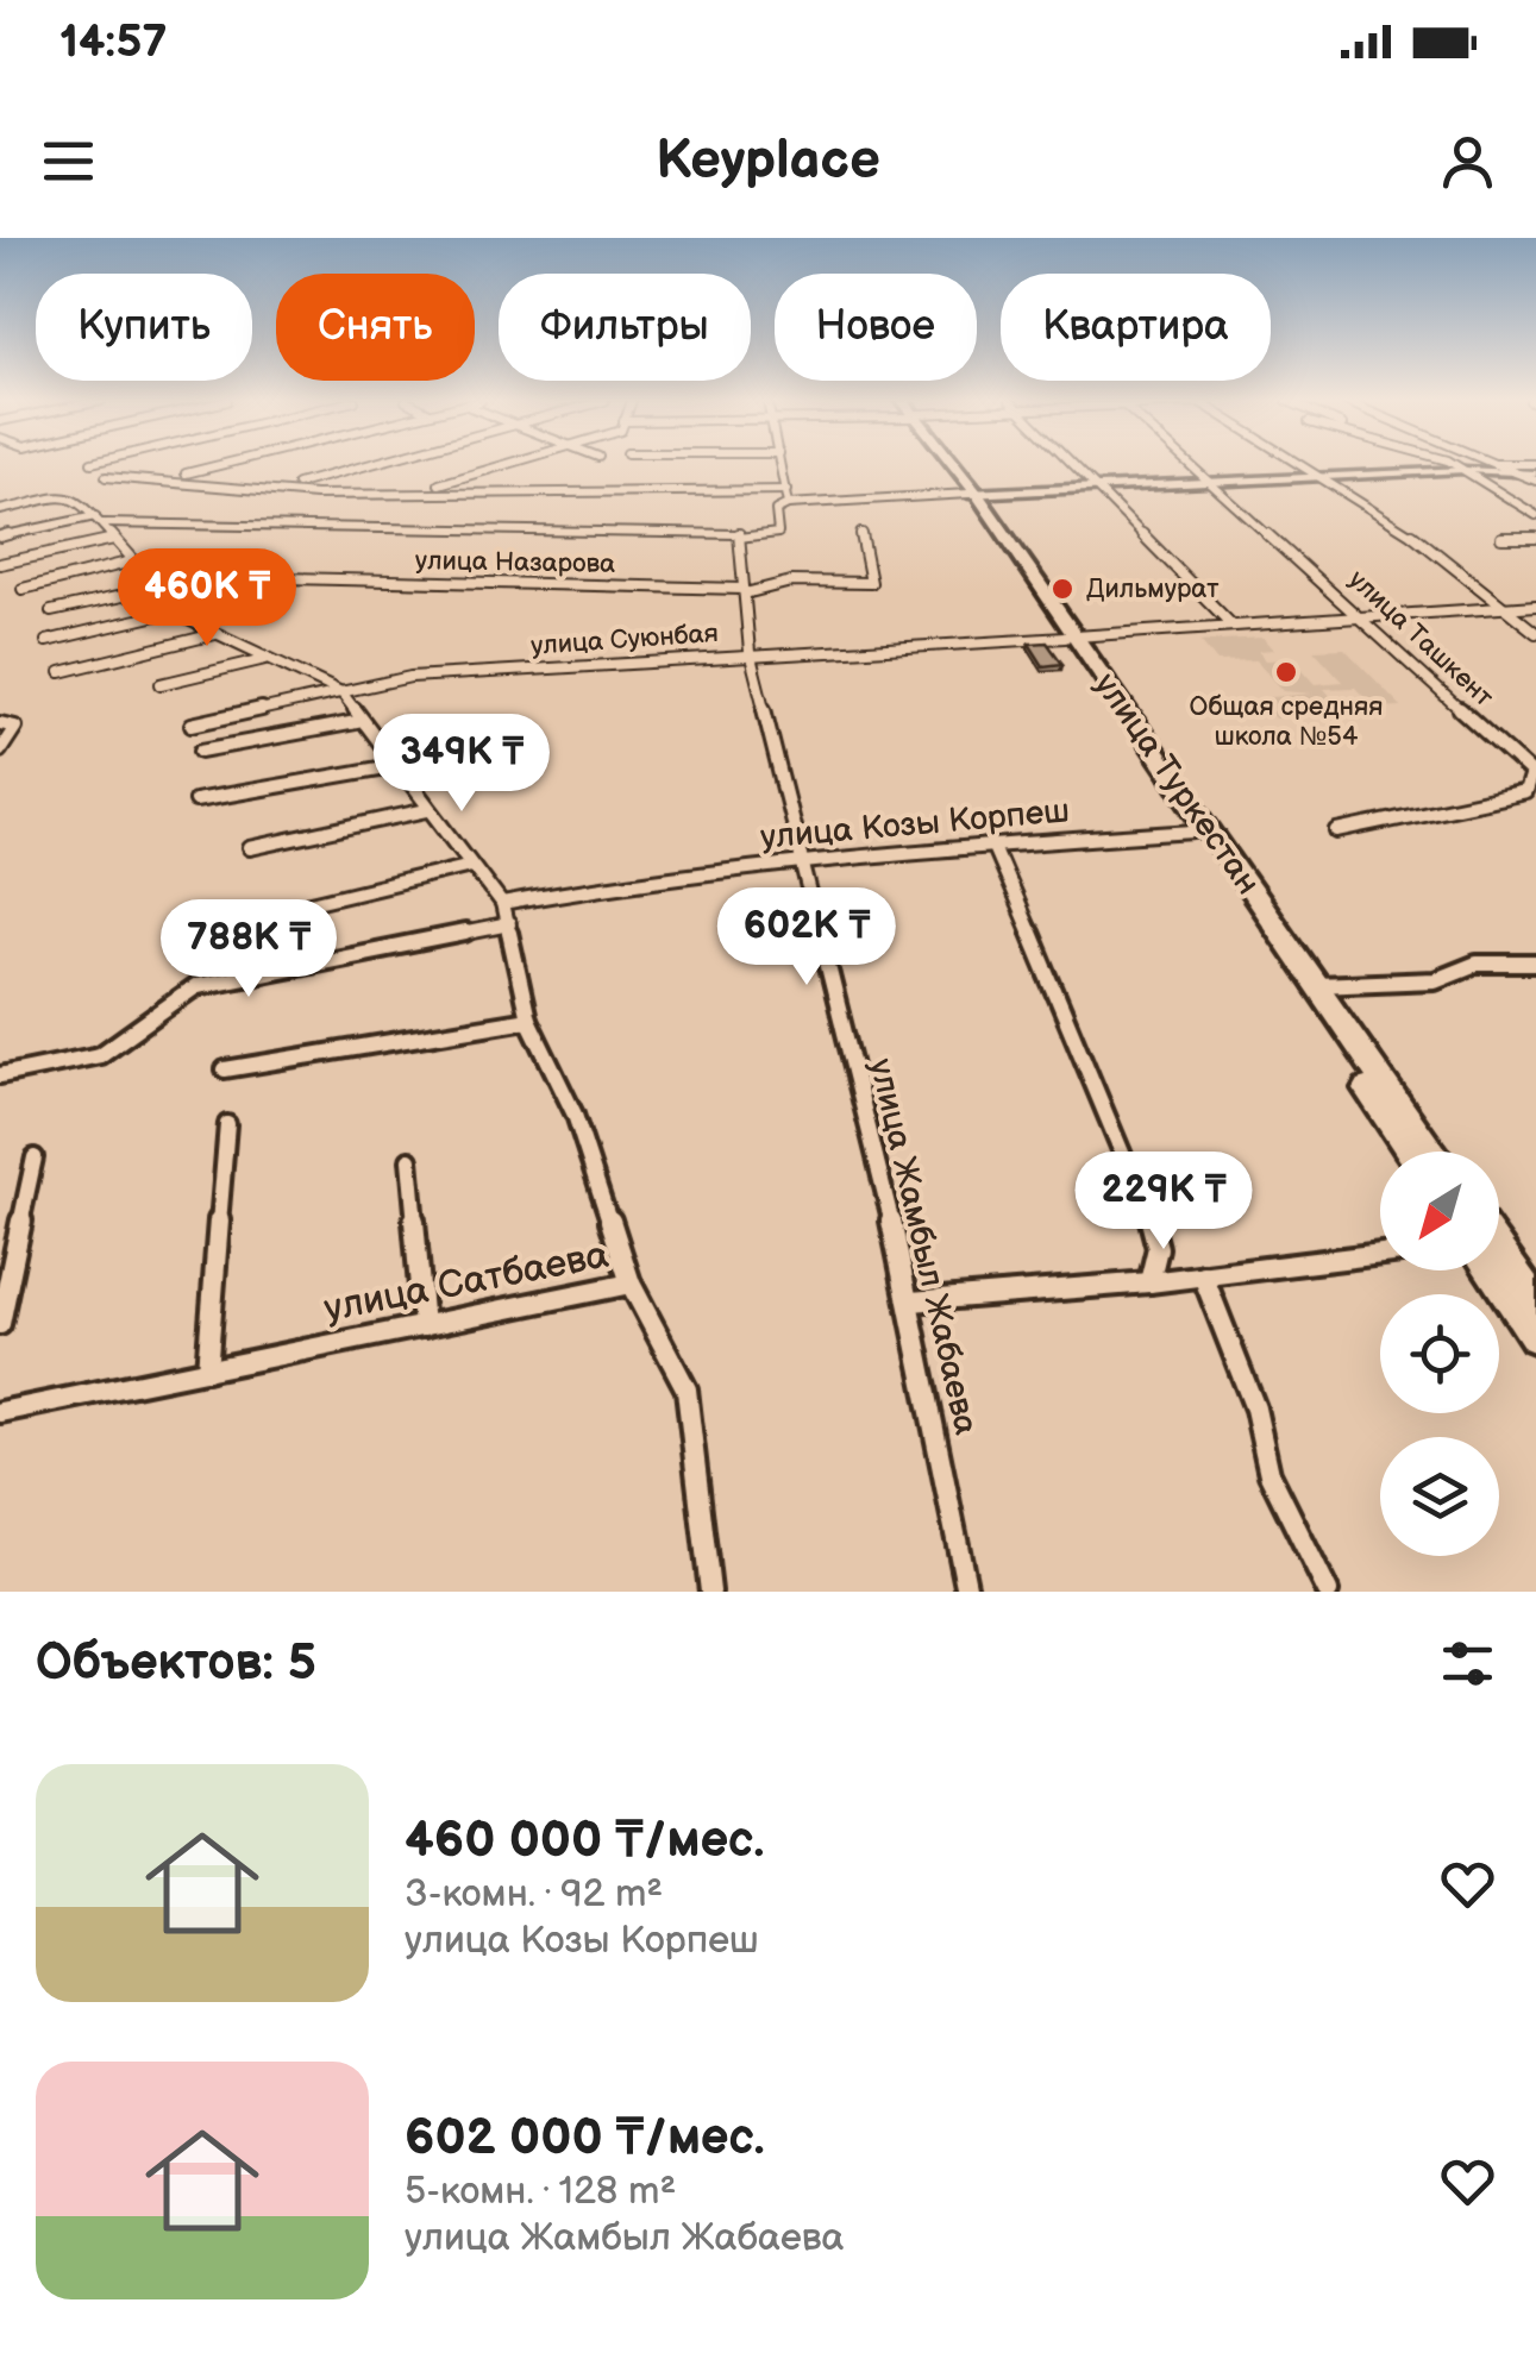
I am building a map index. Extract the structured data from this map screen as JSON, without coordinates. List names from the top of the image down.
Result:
{
  "streets": {
    "highway": ["улица Туркестан"],
    "street": [
      "улица Назарова",
      "улица Ташкент",
      "улица Суюнбая",
      "улица Козы Корпеш",
      "улица Жамбыл Жабаева",
      "улица Сатбаева"
    ]
  },
  "crossings": [
    ["улица Назарова", "улица Жамбыл Жабаева"],
    ["улица Ташкент", "улица Суюнбая"],
    ["улица Суюнбая", "улица Туркестан"],
    ["улица Суюнбая", "улица Жамбыл Жабаева"],
    ["улица Туркестан", "улица Козы Корпеш"],
    ["улица Козы Корпеш", "улица Жамбыл Жабаева"]
  ],
  "places": ["Дильмурат", "Общая средняя школа №54"],
  "north": "bottom left",
  "page": {
    "status": "14:57",
    "header": "Keyplace",
    "chip": [
      "Купить",
      "Снять",
      "Фильтры",
      "Новое",
      "Квартира"
    ],
    "price": [
      "460K ₸",
      "349K ₸",
      "602K ₸",
      "788K ₸",
      "229K ₸"
    ],
    "heading": "Объектов: 5",
    "list": [
      {
        "name": "460 000 ₸/мес.",
        "note": "3-комн. · 92 m² · улица Козы Корпеш"
      },
      {
        "name": "602 000 ₸/мес.",
        "note": "5-комн. · 128 m² · улица Жамбыл Жабаева"
      }
    ]
  }
}
